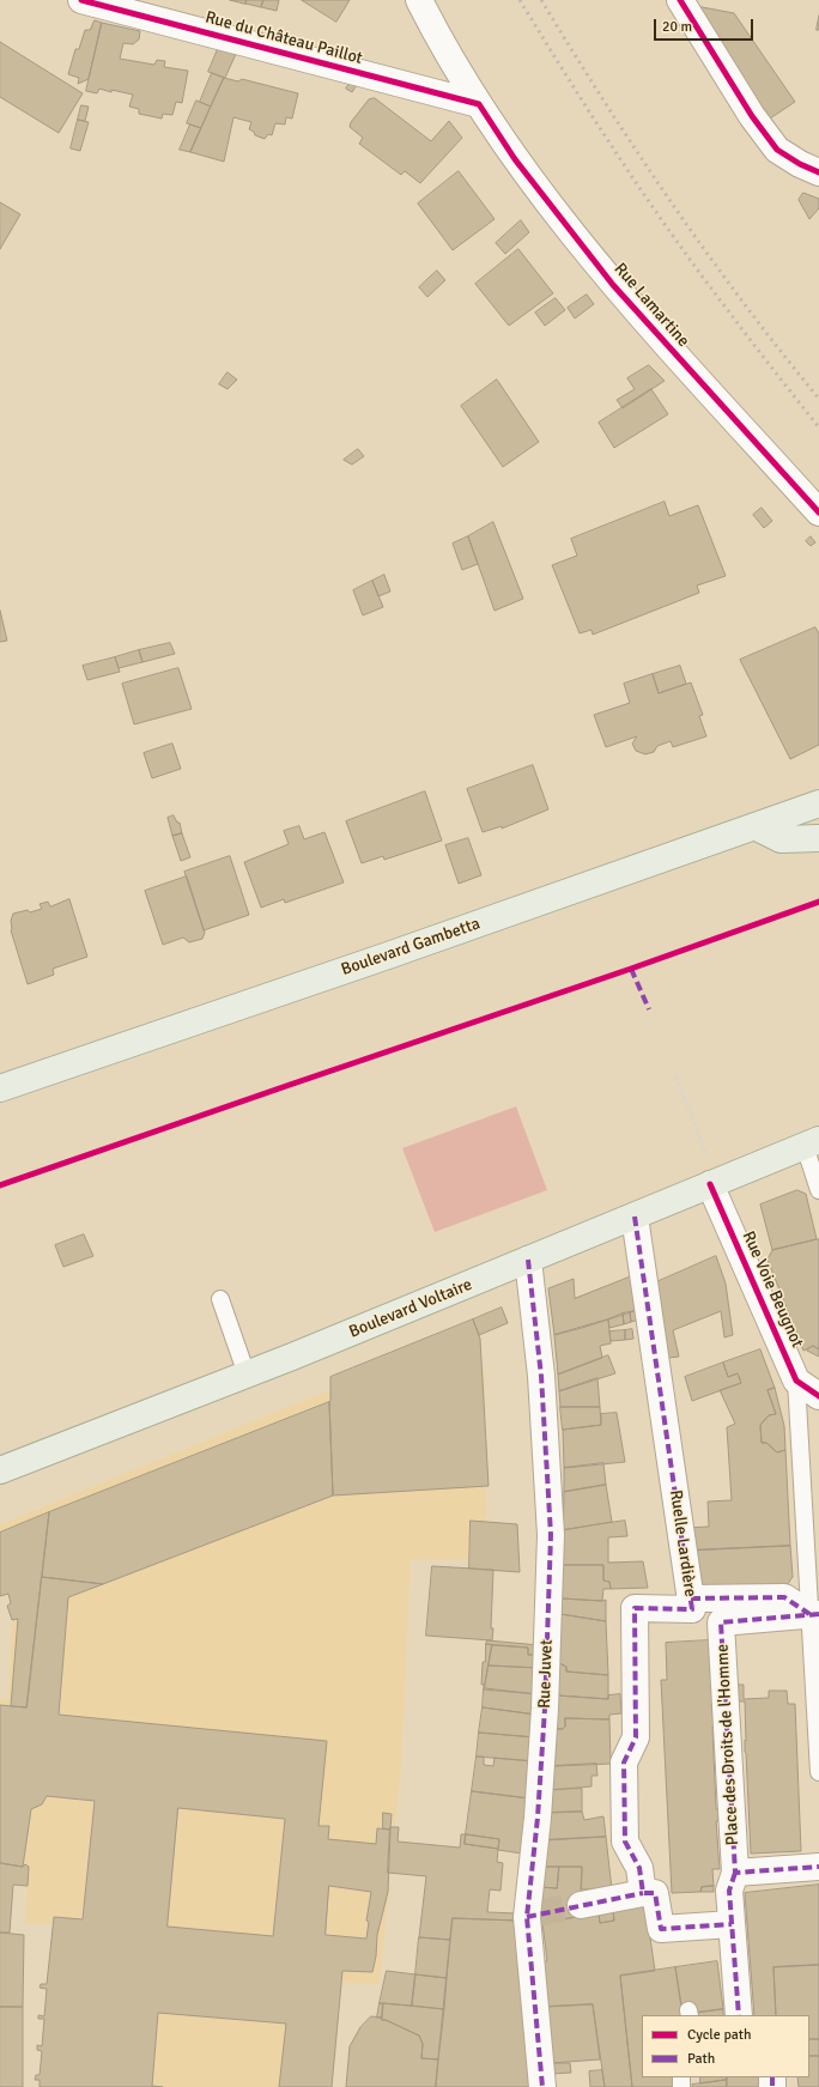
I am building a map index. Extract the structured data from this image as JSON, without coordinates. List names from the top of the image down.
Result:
{
  "streets": {
    "main road": ["Boulevard Gambetta", "Boulevard Voltaire"],
    "street": [
      "Rue du Château Paillot",
      "Rue Lamartine",
      "Rue Voie Beugnot",
      "Ruelle Lardière",
      "Rue Juvet",
      "Place des Droits de l'Homme"
    ]
  },
  "crossings": [
    ["Rue du Château Paillot", "Rue Lamartine"],
    ["Rue Voie Beugnot", "Boulevard Voltaire"],
    ["Boulevard Voltaire", "Ruelle Lardière"],
    ["Boulevard Voltaire", "Rue Juvet"]
  ],
  "legend": ["Cycle path", "Path"],
  "scale_bar": "20 m"
}
